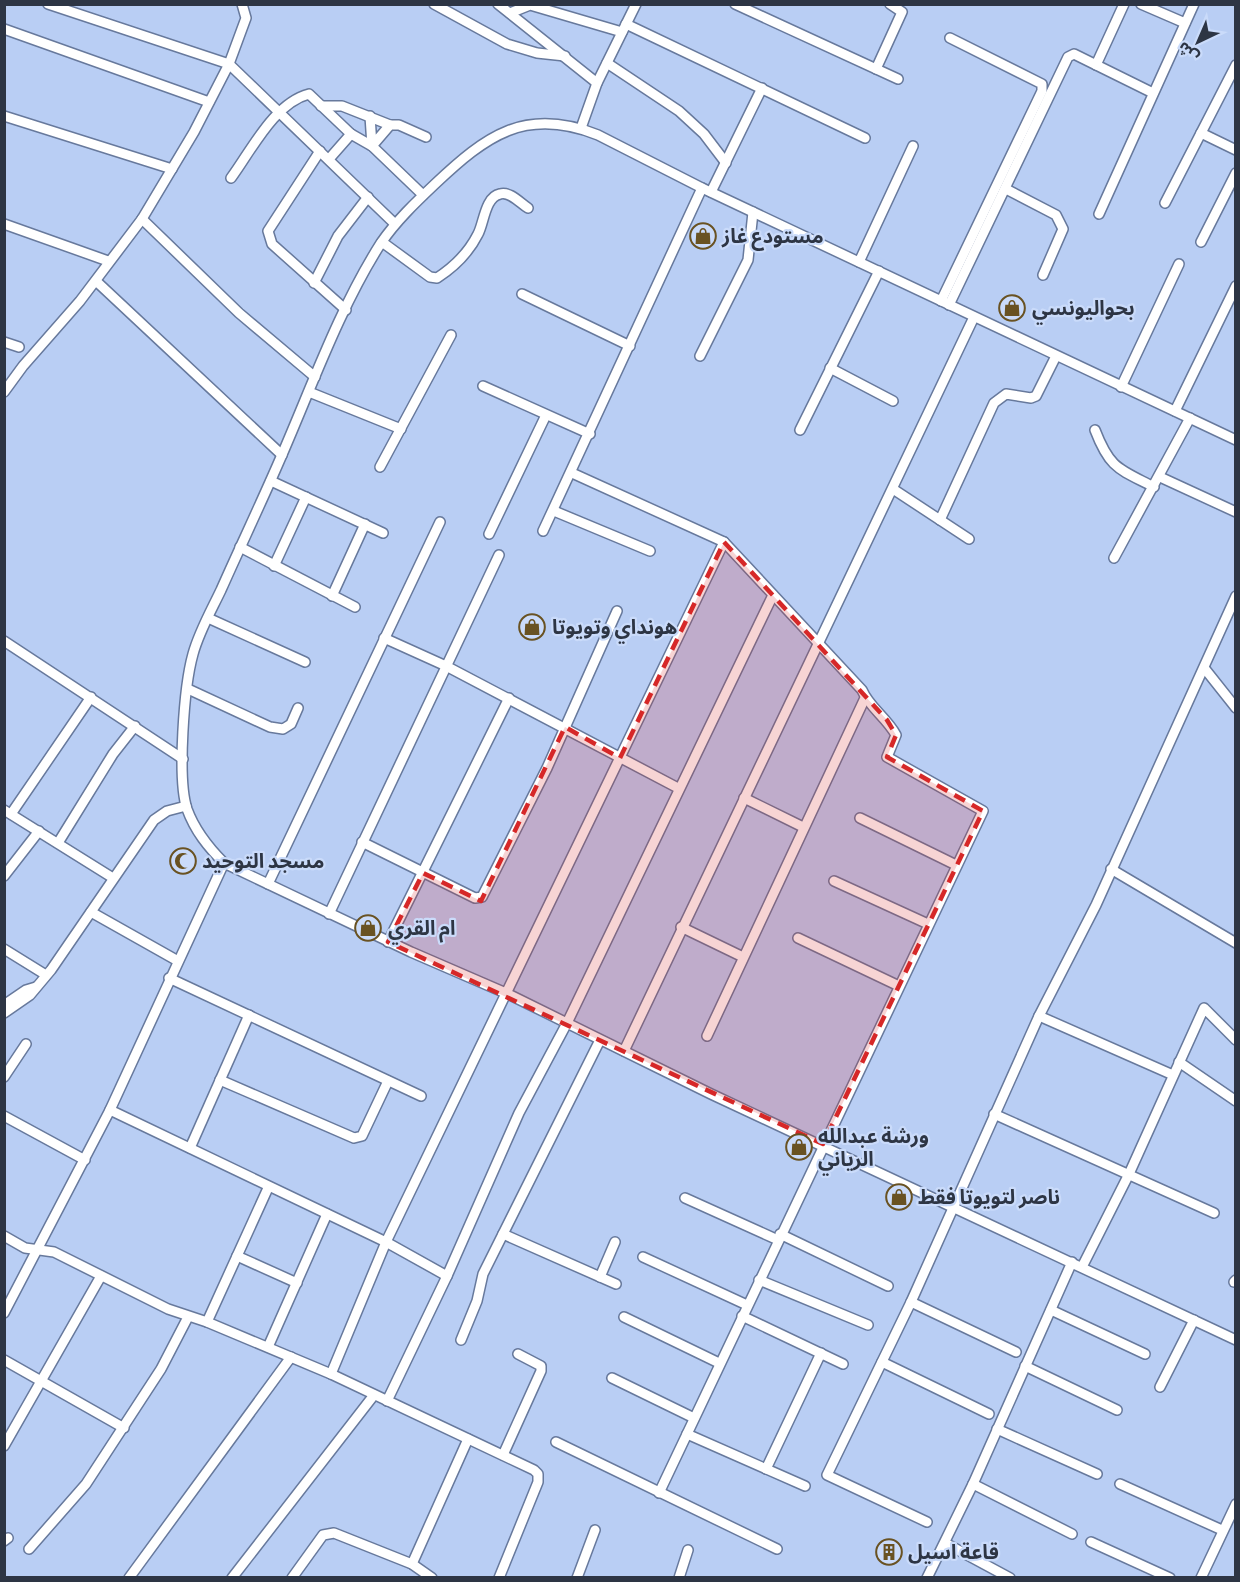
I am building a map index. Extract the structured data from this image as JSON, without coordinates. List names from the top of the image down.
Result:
{
  "places": {
    "shop": [
      "مستودع غاز",
      "بحواليونسي",
      "هونداي وتويوتا",
      "ام القري",
      "ورشة عبدالله الرياني",
      "ناصر لتويوتا فقط"
    ],
    "mosque": ["مسجد التوحيد"],
    "building": ["قاعة اسيل"]
  },
  "north": "bottom left"
}
